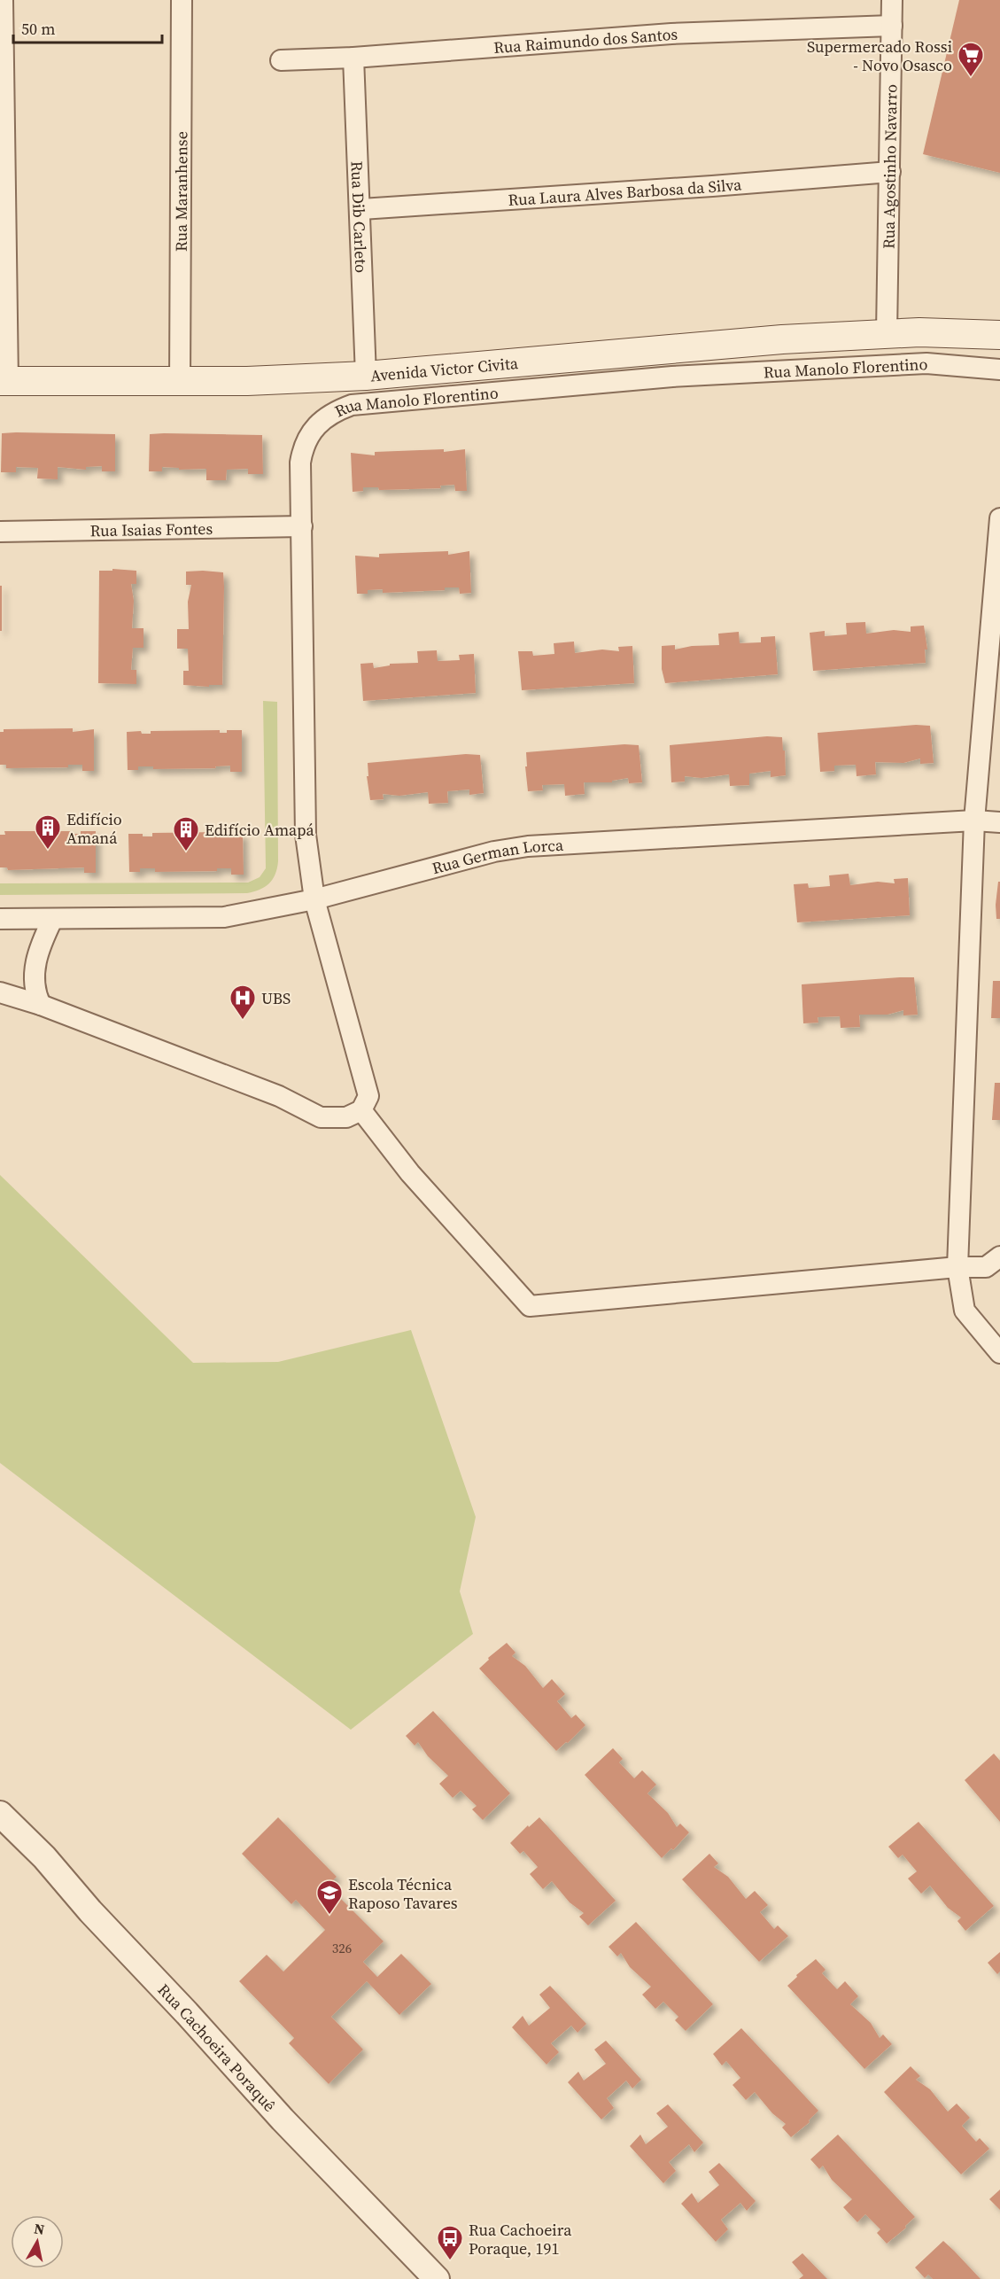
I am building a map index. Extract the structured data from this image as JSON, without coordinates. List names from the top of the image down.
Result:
{
  "streets": {
    "main road": ["Avenida Victor Civita"],
    "street": [
      "Rua Raimundo dos Santos",
      "Rua Agostinho Navarro",
      "Rua Maranhense",
      "Rua Laura Alves Barbosa da Silva",
      "Rua Dib Carleto",
      "Rua Manolo Florentino",
      "Rua Isaias Fontes",
      "Rua German Lorca",
      "Rua Cachoeira Poraquê"
    ]
  },
  "crossings": [
    ["Rua Raimundo dos Santos", "Rua Agostinho Navarro"],
    ["Rua Raimundo dos Santos", "Rua Dib Carleto"],
    ["Rua Agostinho Navarro", "Rua Laura Alves Barbosa da Silva"],
    ["Rua Agostinho Navarro", "Avenida Victor Civita"],
    ["Rua Maranhense", "Avenida Victor Civita"],
    ["Rua Laura Alves Barbosa da Silva", "Rua Dib Carleto"],
    ["Rua Dib Carleto", "Avenida Victor Civita"],
    ["Rua Manolo Florentino", "Rua Isaias Fontes"],
    ["Rua Manolo Florentino", "Rua German Lorca"]
  ],
  "places": {
    "supermarket": ["Supermercado Rossi - Novo Osasco"],
    "building": ["Edifício Amaná", "Edifício Amapá"],
    "hospital": ["UBS"],
    "school or university": ["Escola Técnica Raposo Tavares"],
    "bus stop": ["Rua Cachoeira Poraque, 191"]
  },
  "house_numbers": ["326"],
  "scale_bar": "50 m",
  "north": "top"
}
